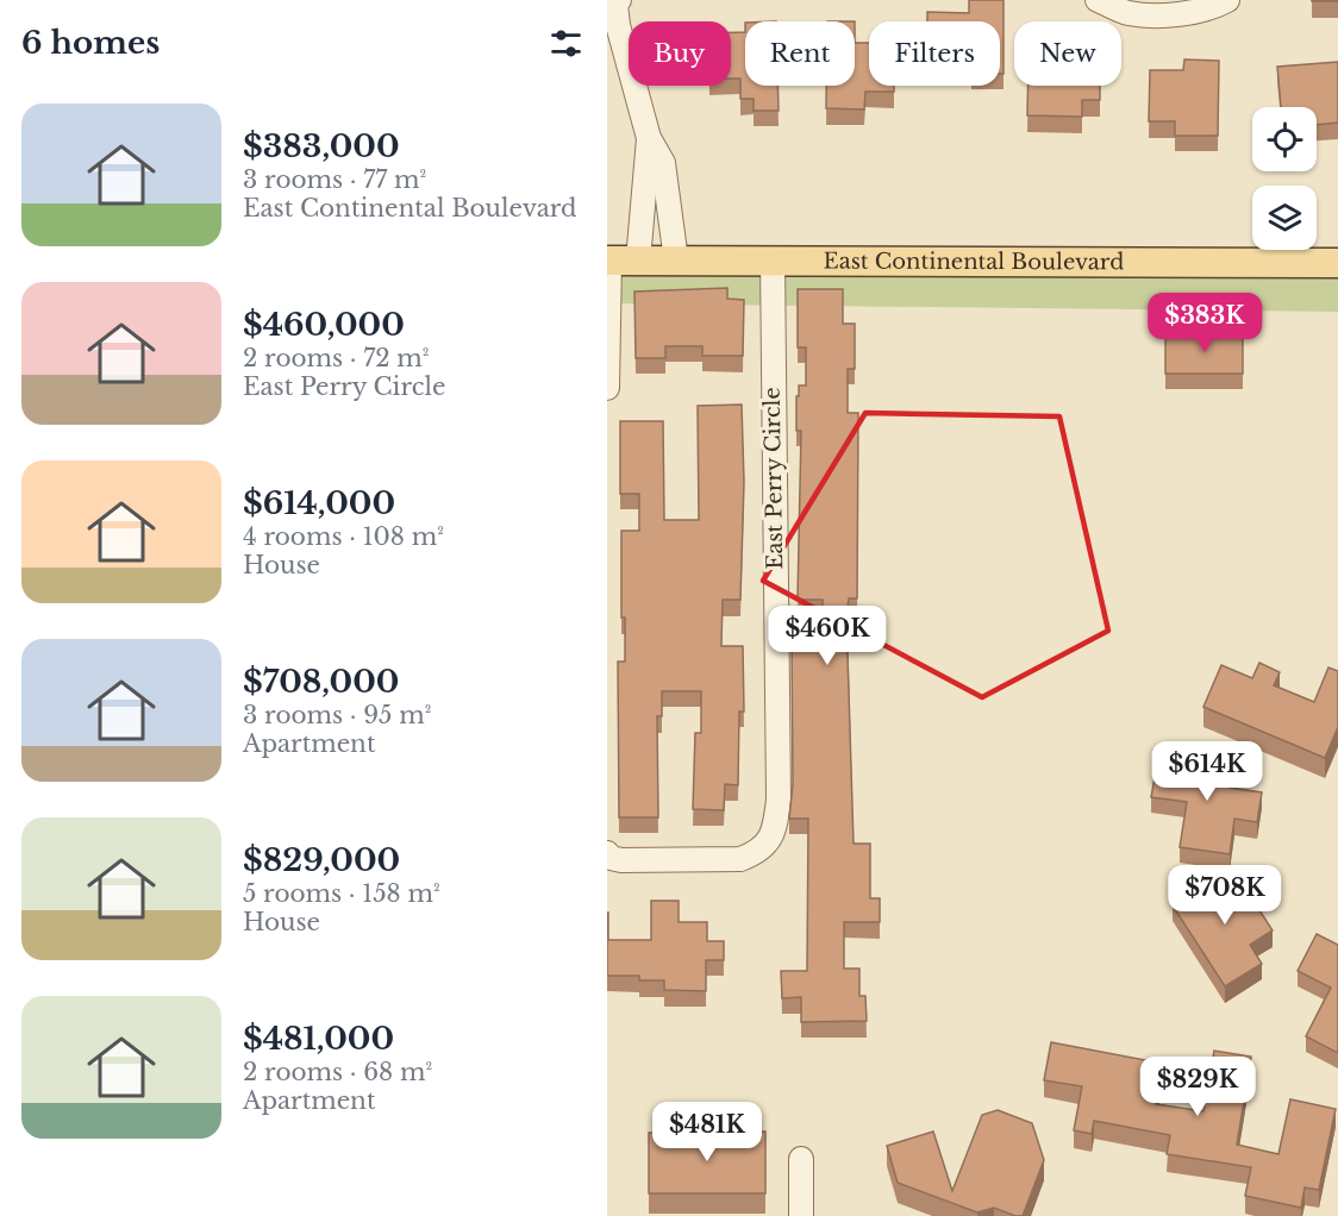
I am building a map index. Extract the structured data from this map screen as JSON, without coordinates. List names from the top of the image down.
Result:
{
  "streets": {
    "main road": ["East Continental Boulevard"],
    "street": ["East Perry Circle"]
  },
  "crossings": [
    ["East Continental Boulevard", "East Perry Circle"]
  ],
  "page": {
    "heading": "6 homes",
    "chip": [
      "Buy",
      "Rent",
      "Filters",
      "New"
    ],
    "list": [
      {
        "name": "$383,000",
        "note": "3 rooms · 77 m² · East Continental Boulevard"
      },
      {
        "name": "$460,000",
        "note": "2 rooms · 72 m² · East Perry Circle"
      },
      {
        "name": "$614,000",
        "note": "4 rooms · 108 m² · House"
      },
      {
        "name": "$708,000",
        "note": "3 rooms · 95 m² · Apartment"
      },
      {
        "name": "$829,000",
        "note": "5 rooms · 158 m² · House"
      },
      {
        "name": "$481,000",
        "note": "2 rooms · 68 m² · Apartment"
      }
    ],
    "price": [
      "$383K",
      "$460K",
      "$614K",
      "$708K",
      "$829K",
      "$481K"
    ]
  }
}
